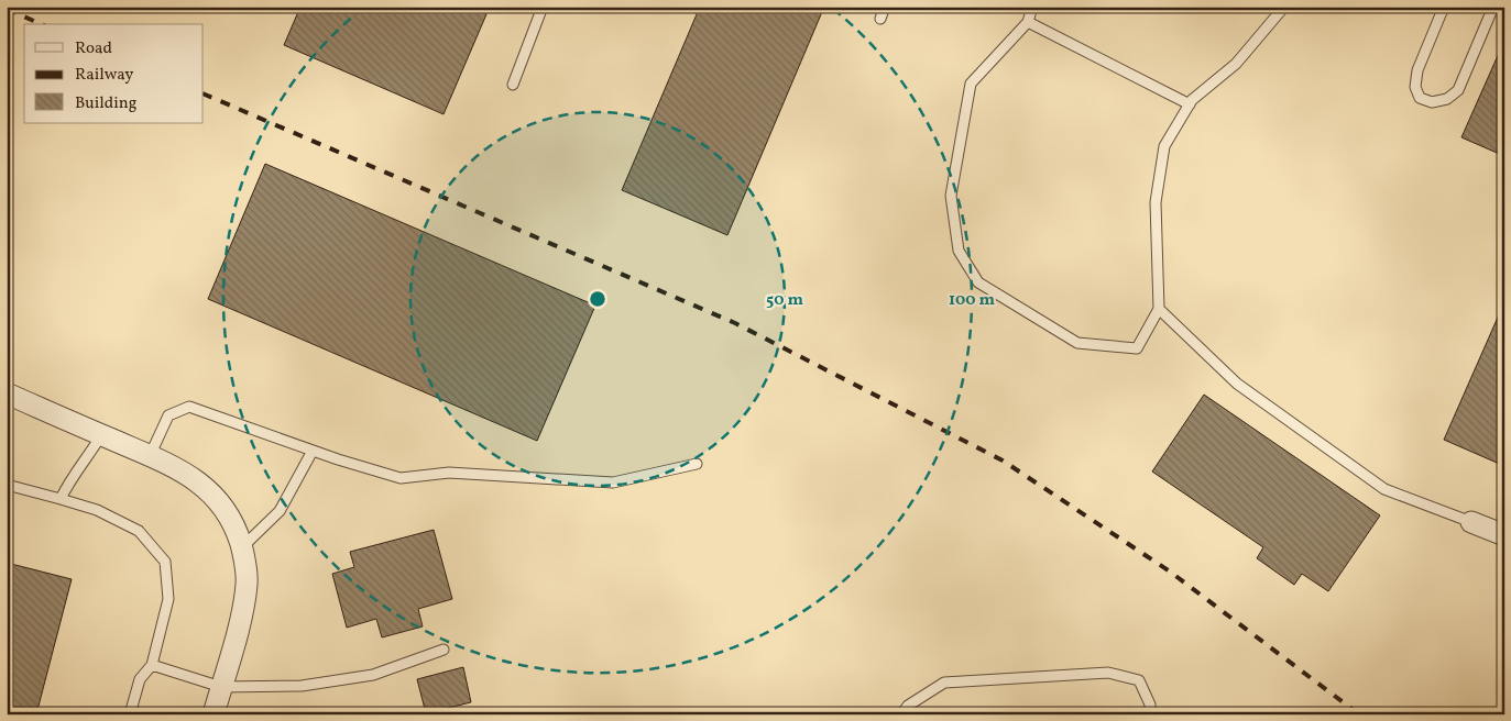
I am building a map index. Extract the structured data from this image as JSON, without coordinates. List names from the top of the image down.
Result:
{
  "legend": ["Road", "Railway", "Building"],
  "rings": ["50 m", "100 m"]
}
